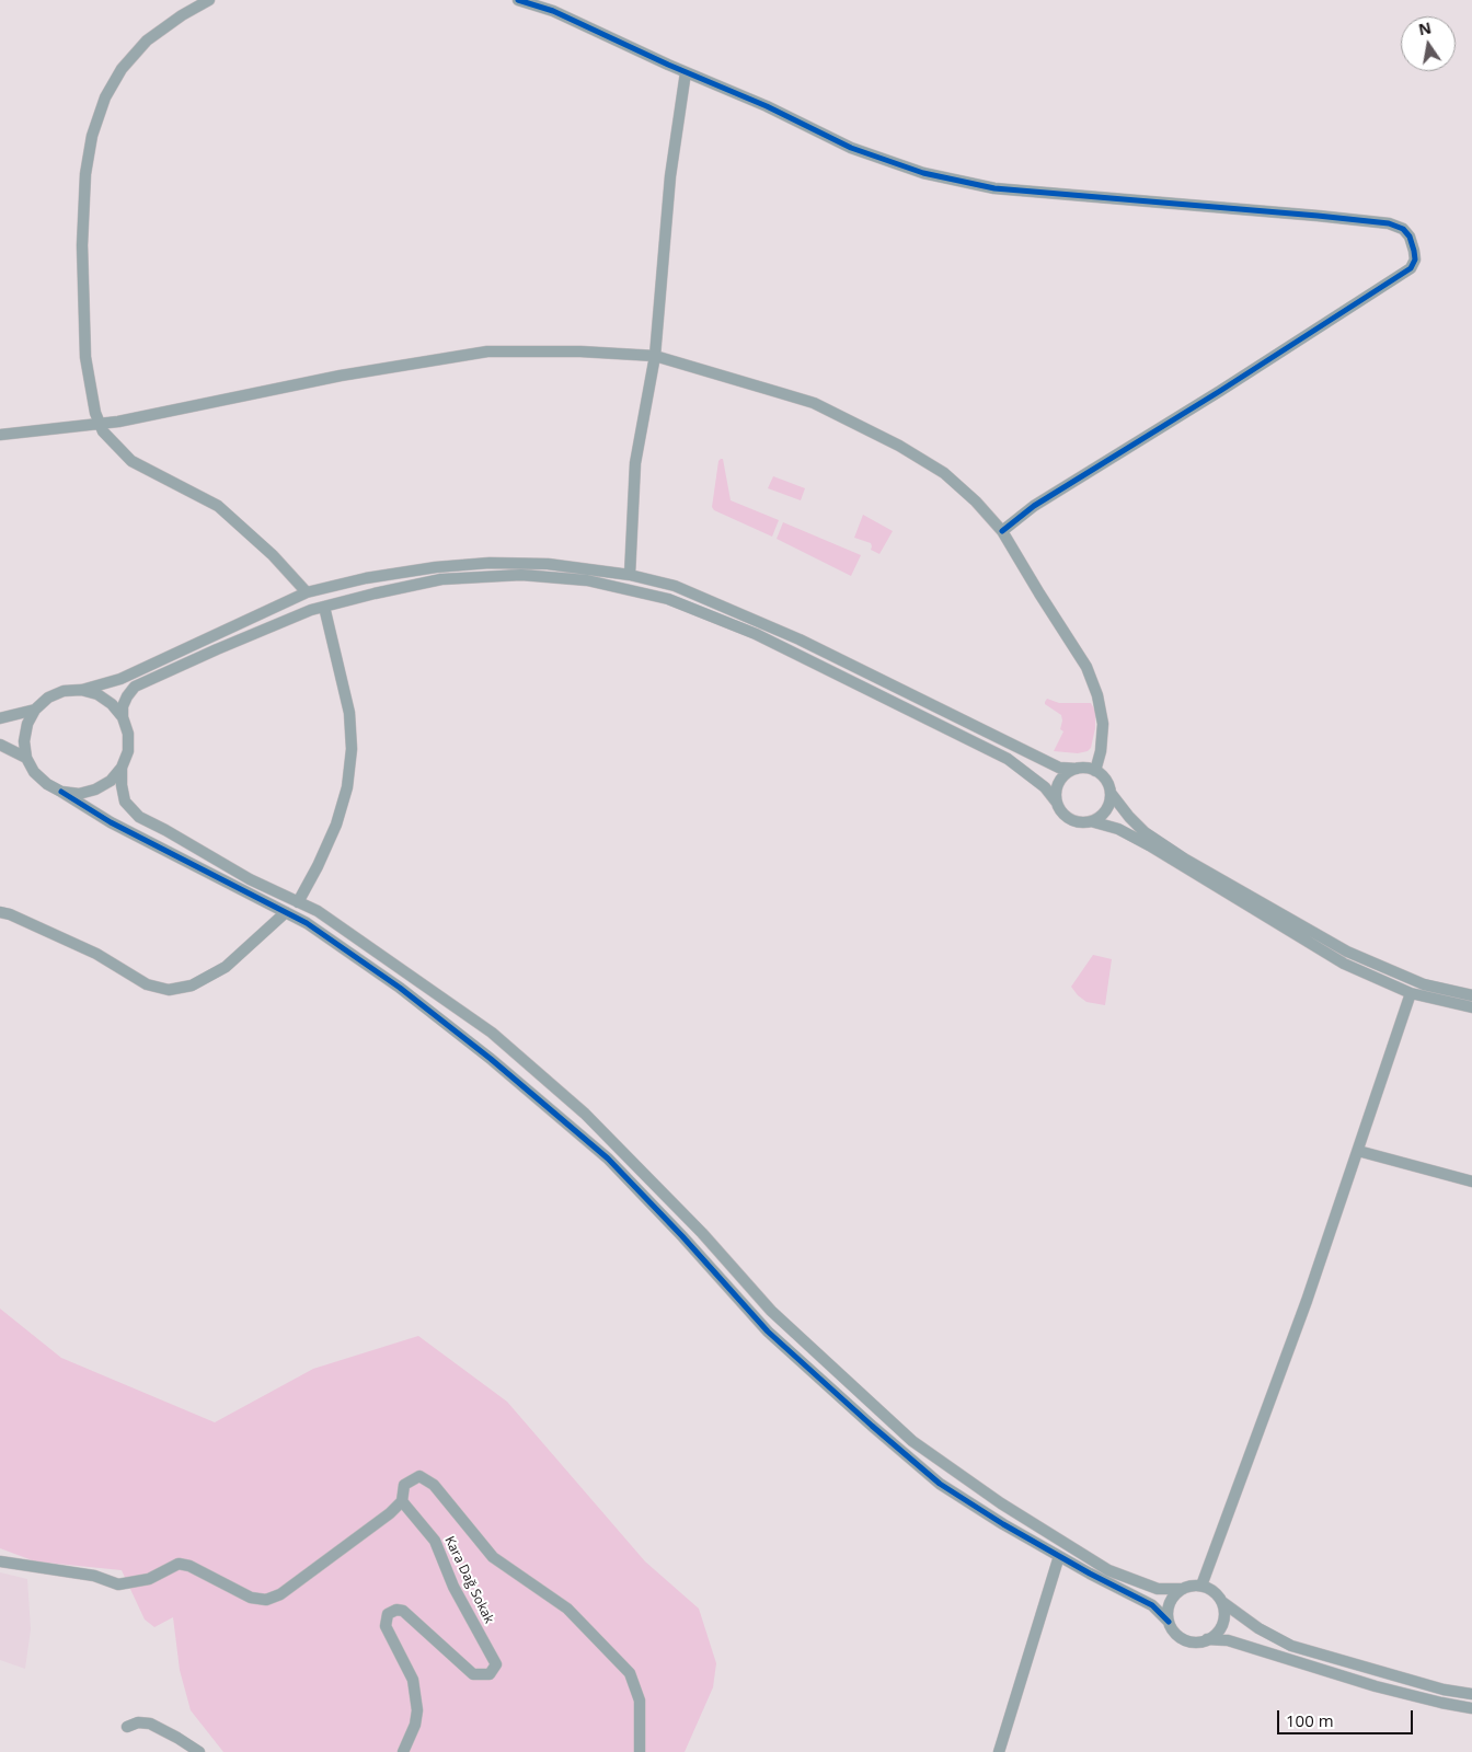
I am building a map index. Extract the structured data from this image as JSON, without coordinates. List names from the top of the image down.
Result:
{
  "streets": {
    "street": ["Kara Dağ Sokak"]
  },
  "scale_bar": "100 m",
  "north": "top"
}
